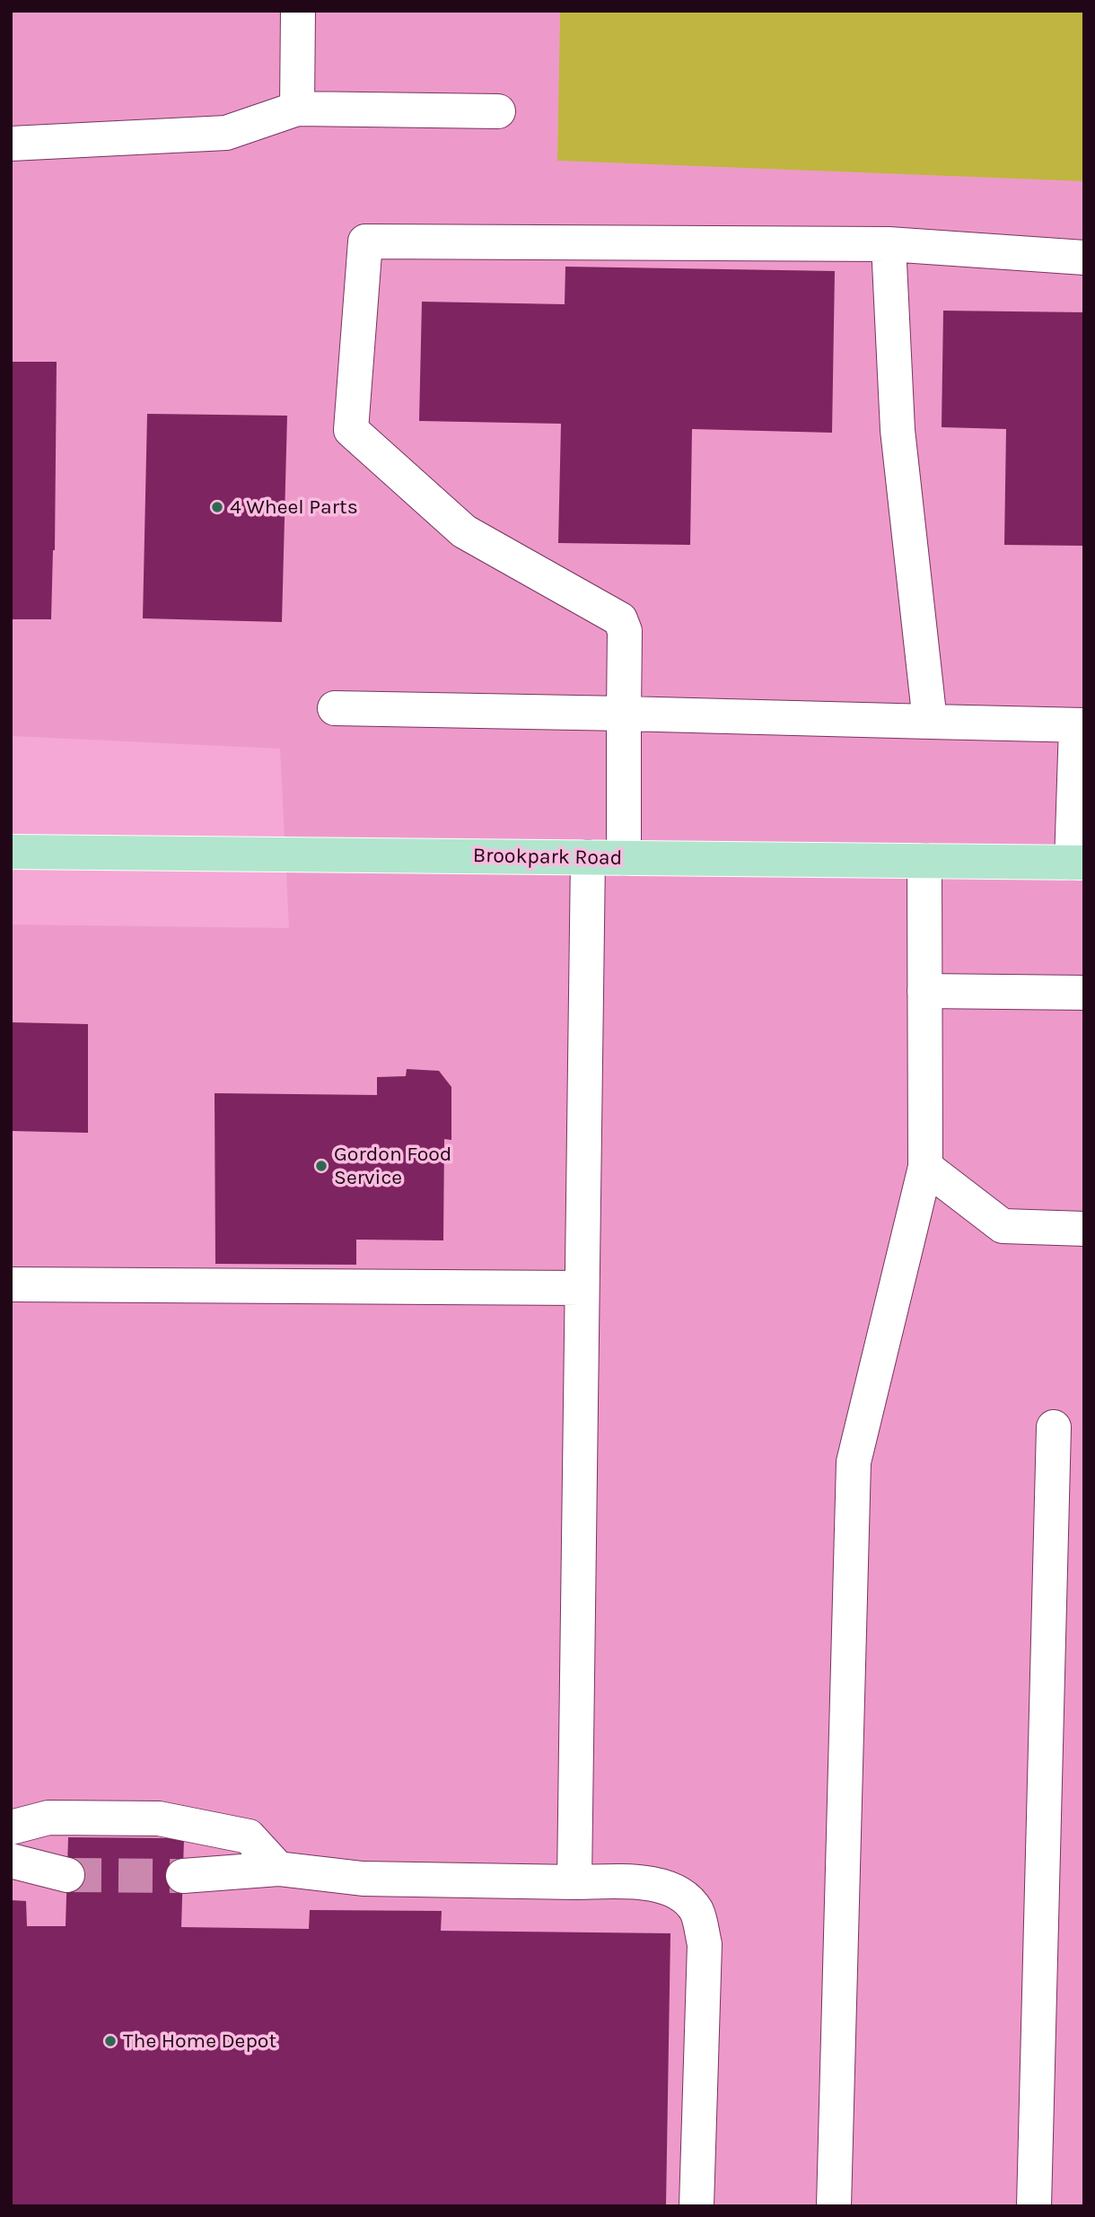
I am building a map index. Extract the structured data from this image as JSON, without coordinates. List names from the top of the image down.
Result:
{
  "streets": {
    "main road": ["Brookpark Road"]
  },
  "places": ["4 Wheel Parts", "Gordon Food Service", "The Home Depot"]
}
